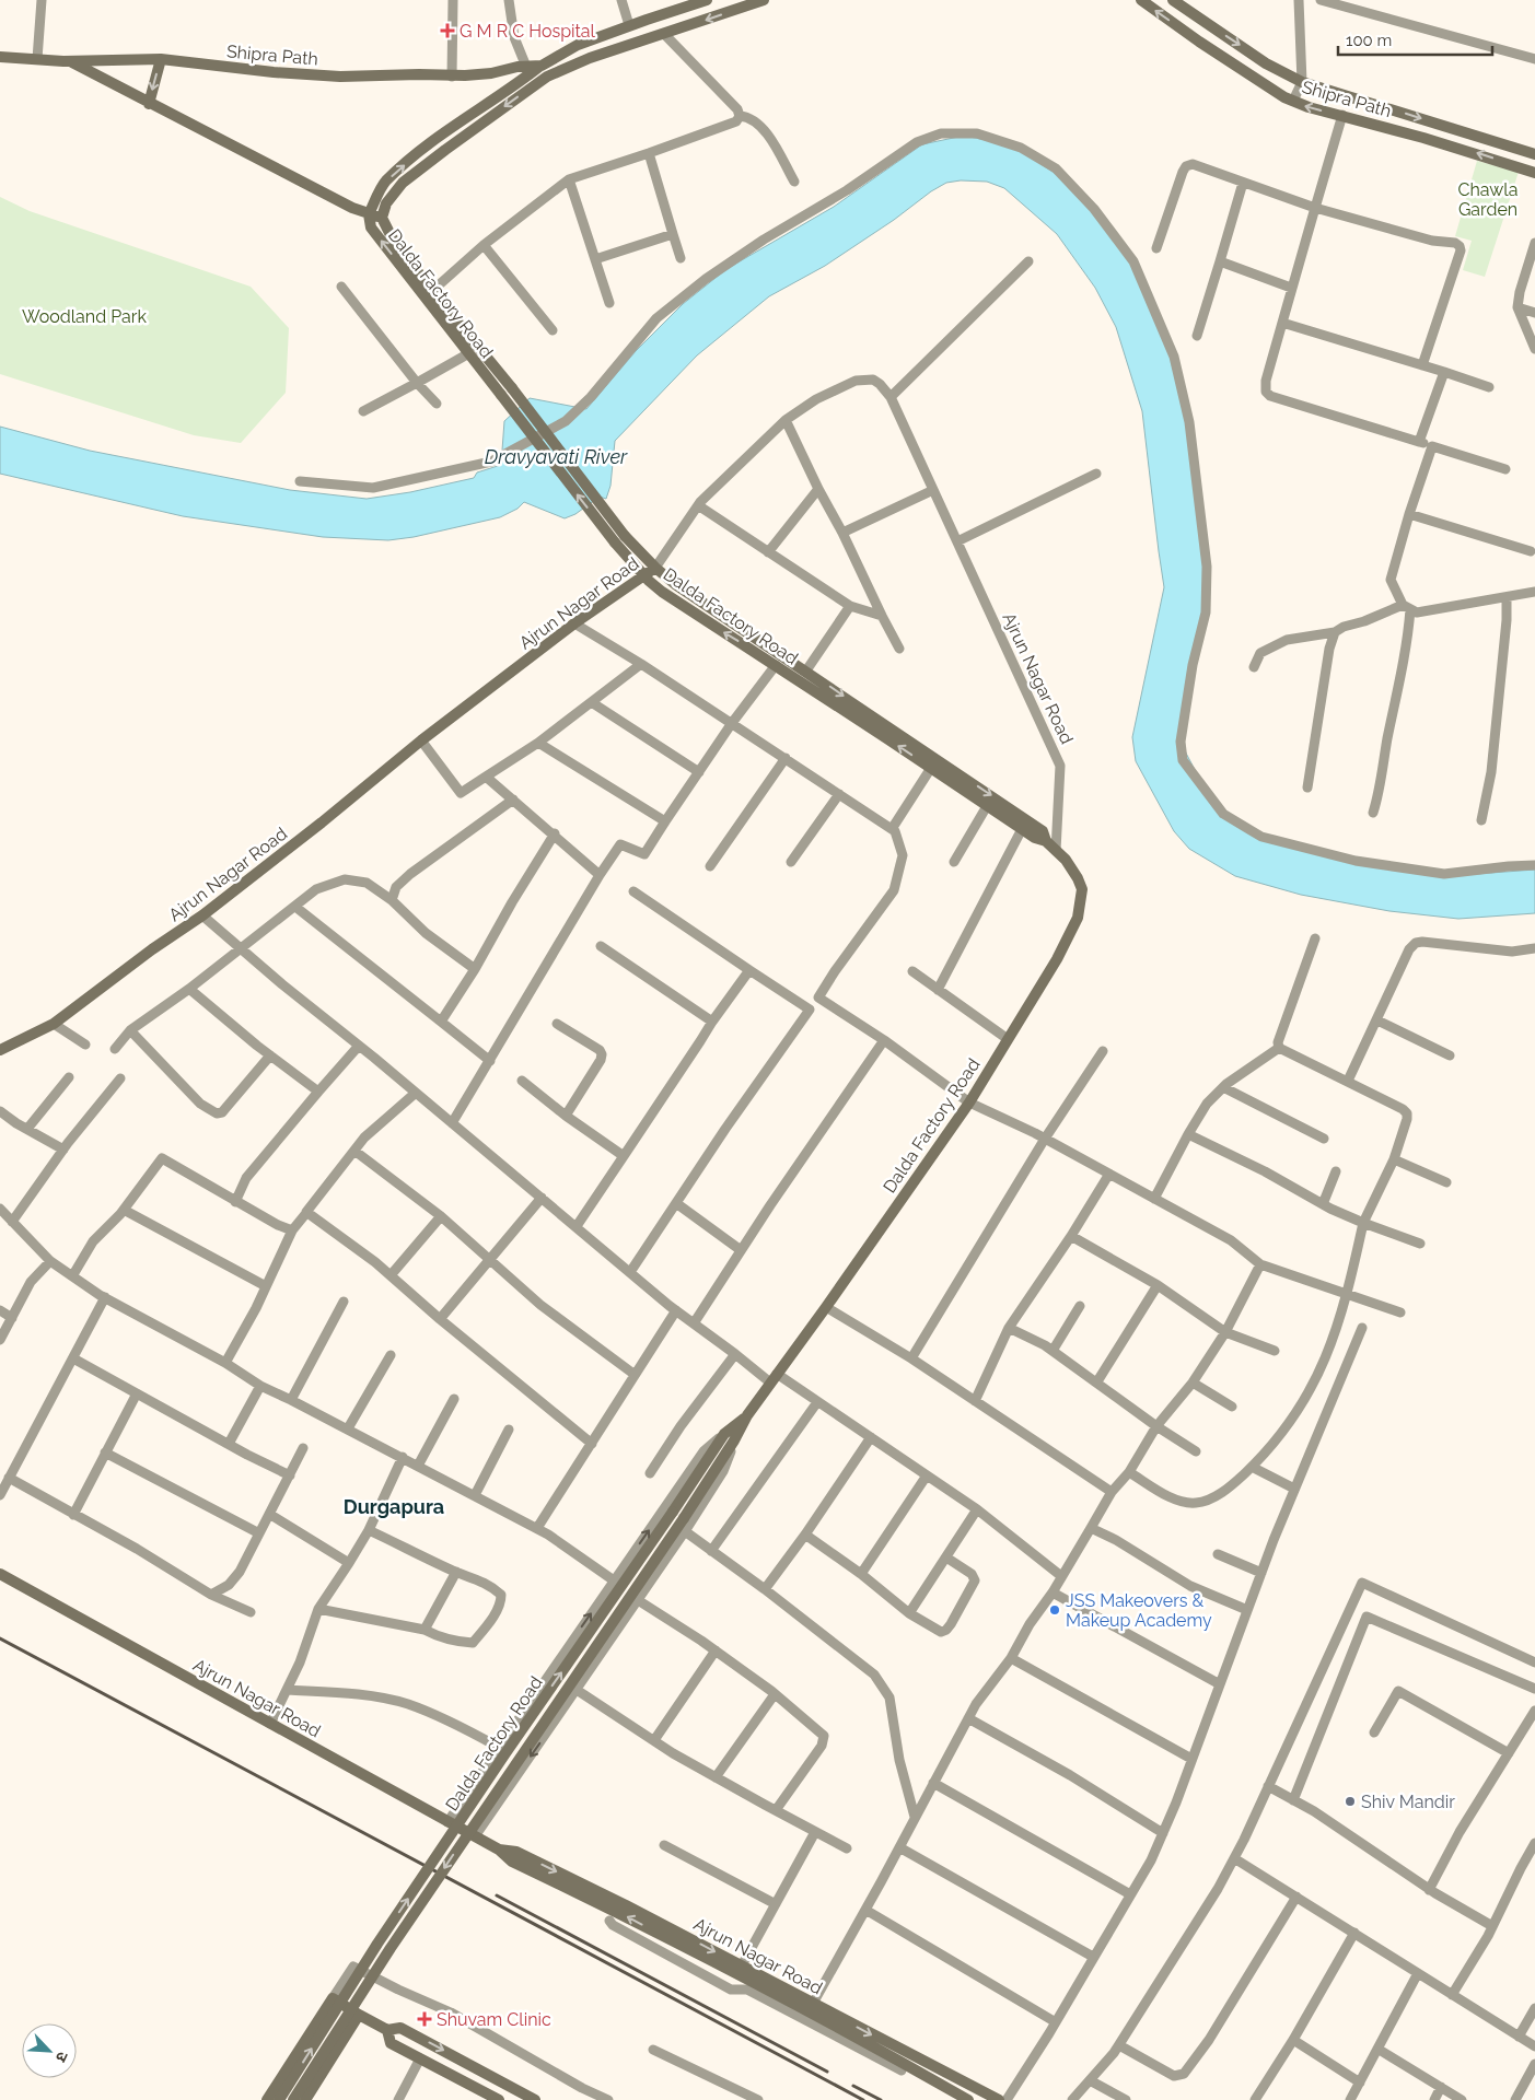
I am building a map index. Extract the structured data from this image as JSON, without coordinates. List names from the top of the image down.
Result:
{
  "streets": {
    "street": ["Shipra Path", "Dalda Factory Road", "Ajrun Nagar Road"]
  },
  "crossings": [
    ["Shipra Path", "Dalda Factory Road"],
    ["Dalda Factory Road", "Ajrun Nagar Road"]
  ],
  "districts": ["Durgapura"],
  "water": ["Dravyavati River"],
  "parks": ["Chawla Garden", "Woodland Park"],
  "places": {
    "health": ["G M R C Hospital", "Shuvam Clinic"],
    "other": ["JSS Makeovers & Makeup Academy", "Shiv Mandir"]
  },
  "scale_bar": "100 m",
  "north": "bottom right"
}
